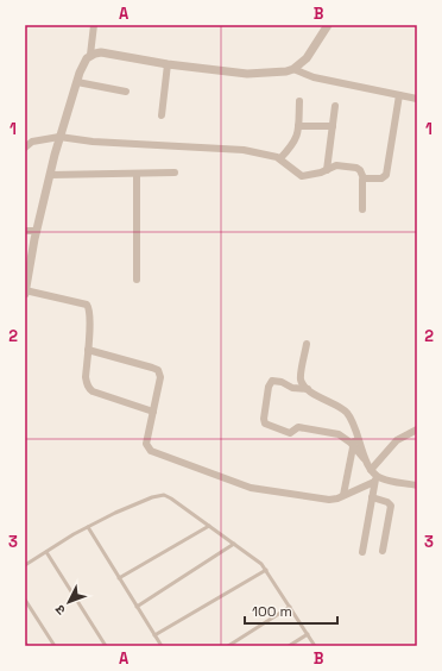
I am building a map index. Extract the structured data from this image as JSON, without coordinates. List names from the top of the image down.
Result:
{
  "scale_bar": "100 m",
  "north": "bottom left",
  "grid": {
    "columns": ["A", "B"],
    "rows": ["1", "2", "3"]
  }
}
